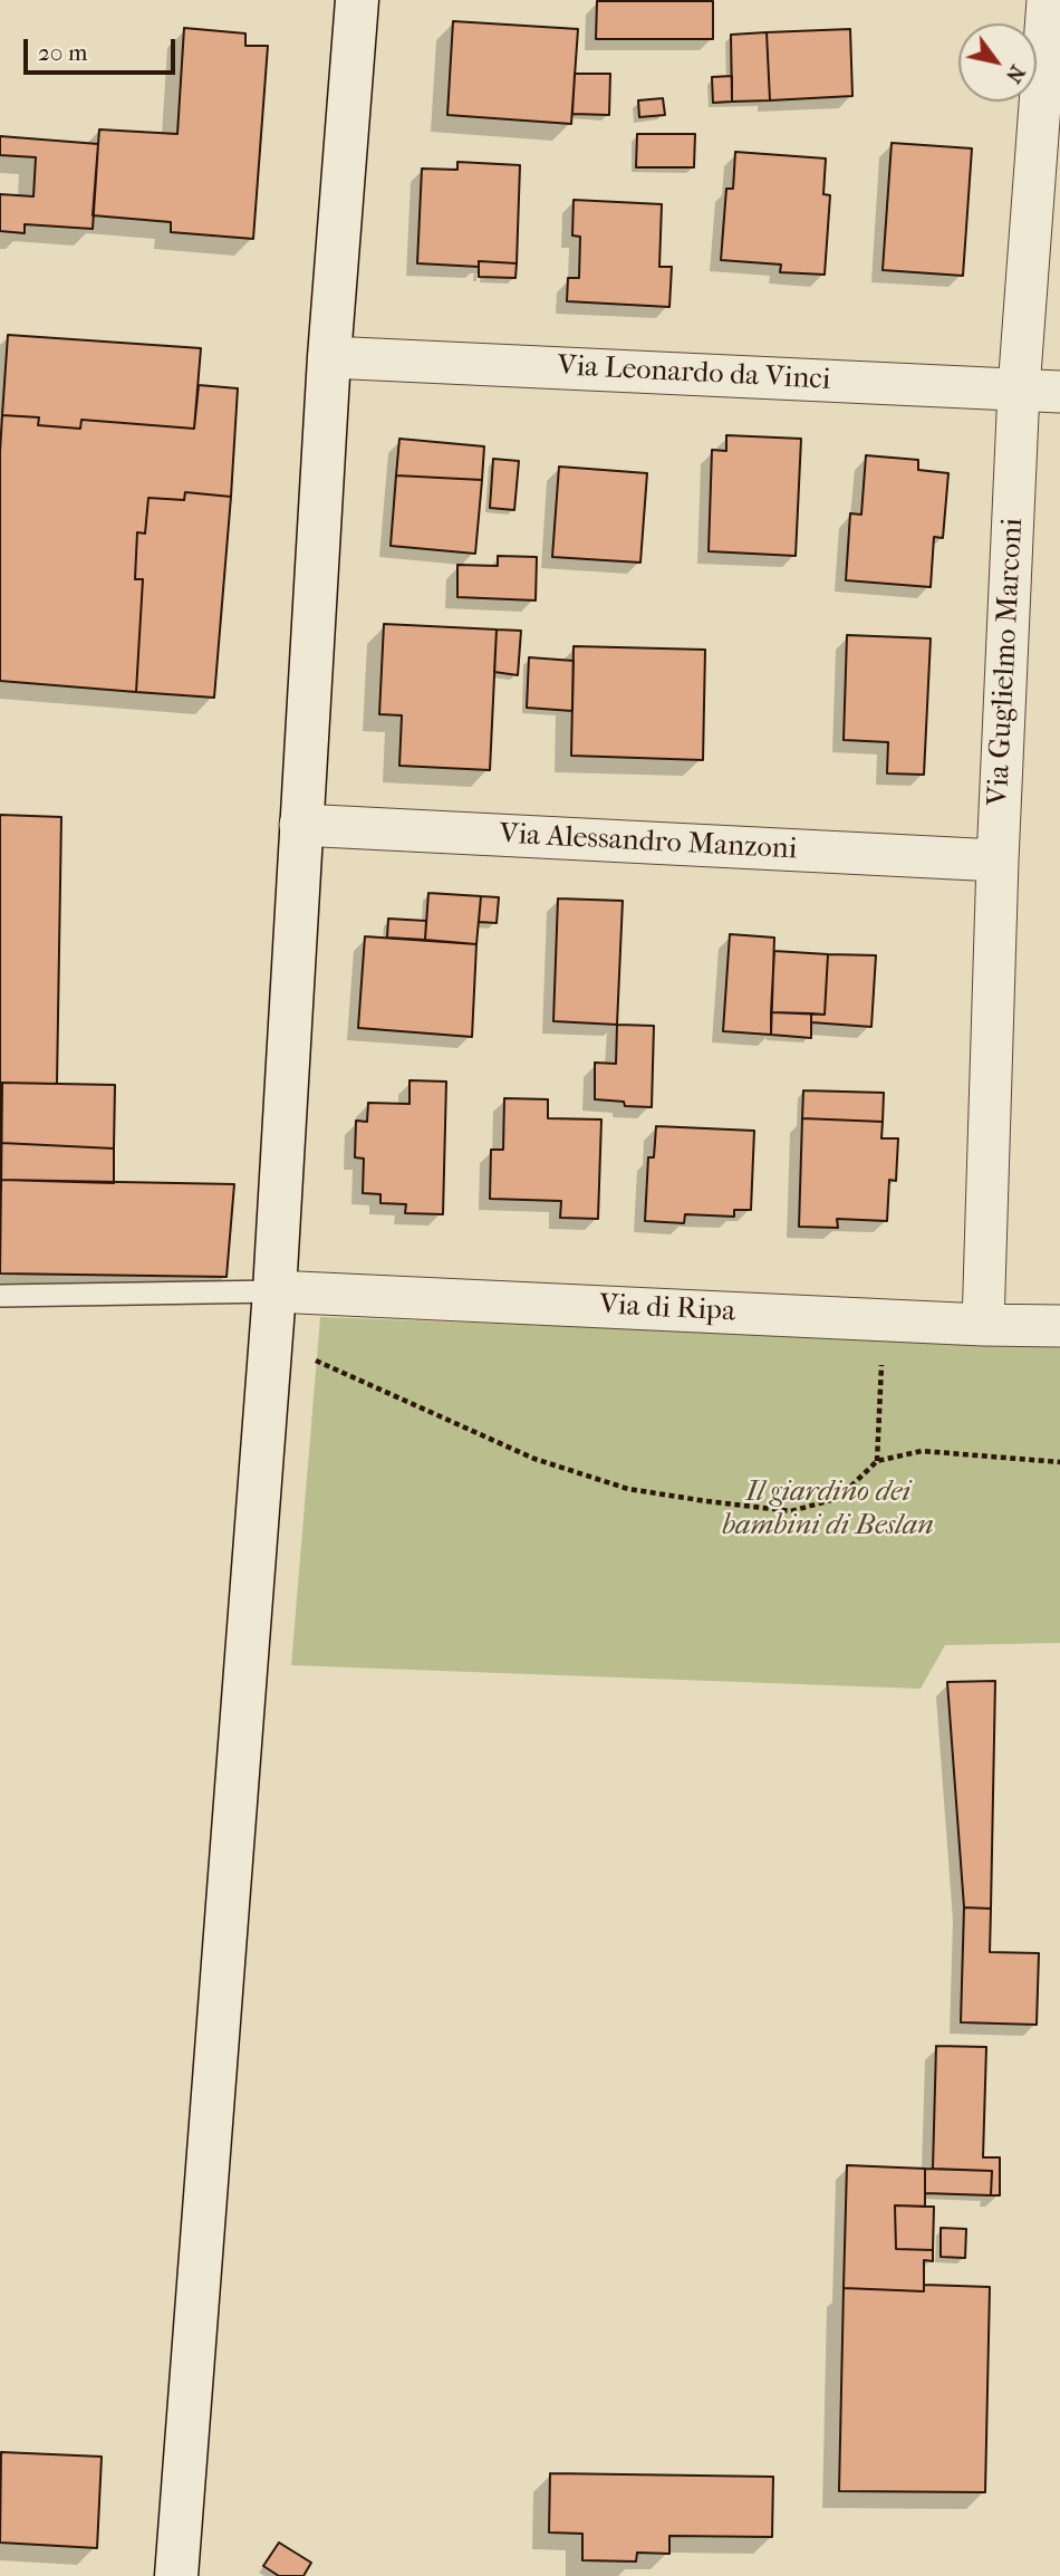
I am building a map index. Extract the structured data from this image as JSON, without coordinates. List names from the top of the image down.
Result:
{
  "streets": {
    "street": [
      "Via Leonardo da Vinci",
      "Via Guglielmo Marconi",
      "Via Alessandro Manzoni",
      "Via di Ripa"
    ]
  },
  "crossings": [
    ["Via Leonardo da Vinci", "Via Guglielmo Marconi"],
    ["Via Guglielmo Marconi", "Via Alessandro Manzoni"],
    ["Via Guglielmo Marconi", "Via di Ripa"]
  ],
  "parks": ["Il giardino dei bambini di Beslan"],
  "scale_bar": "20 m",
  "north": "bottom right"
}
